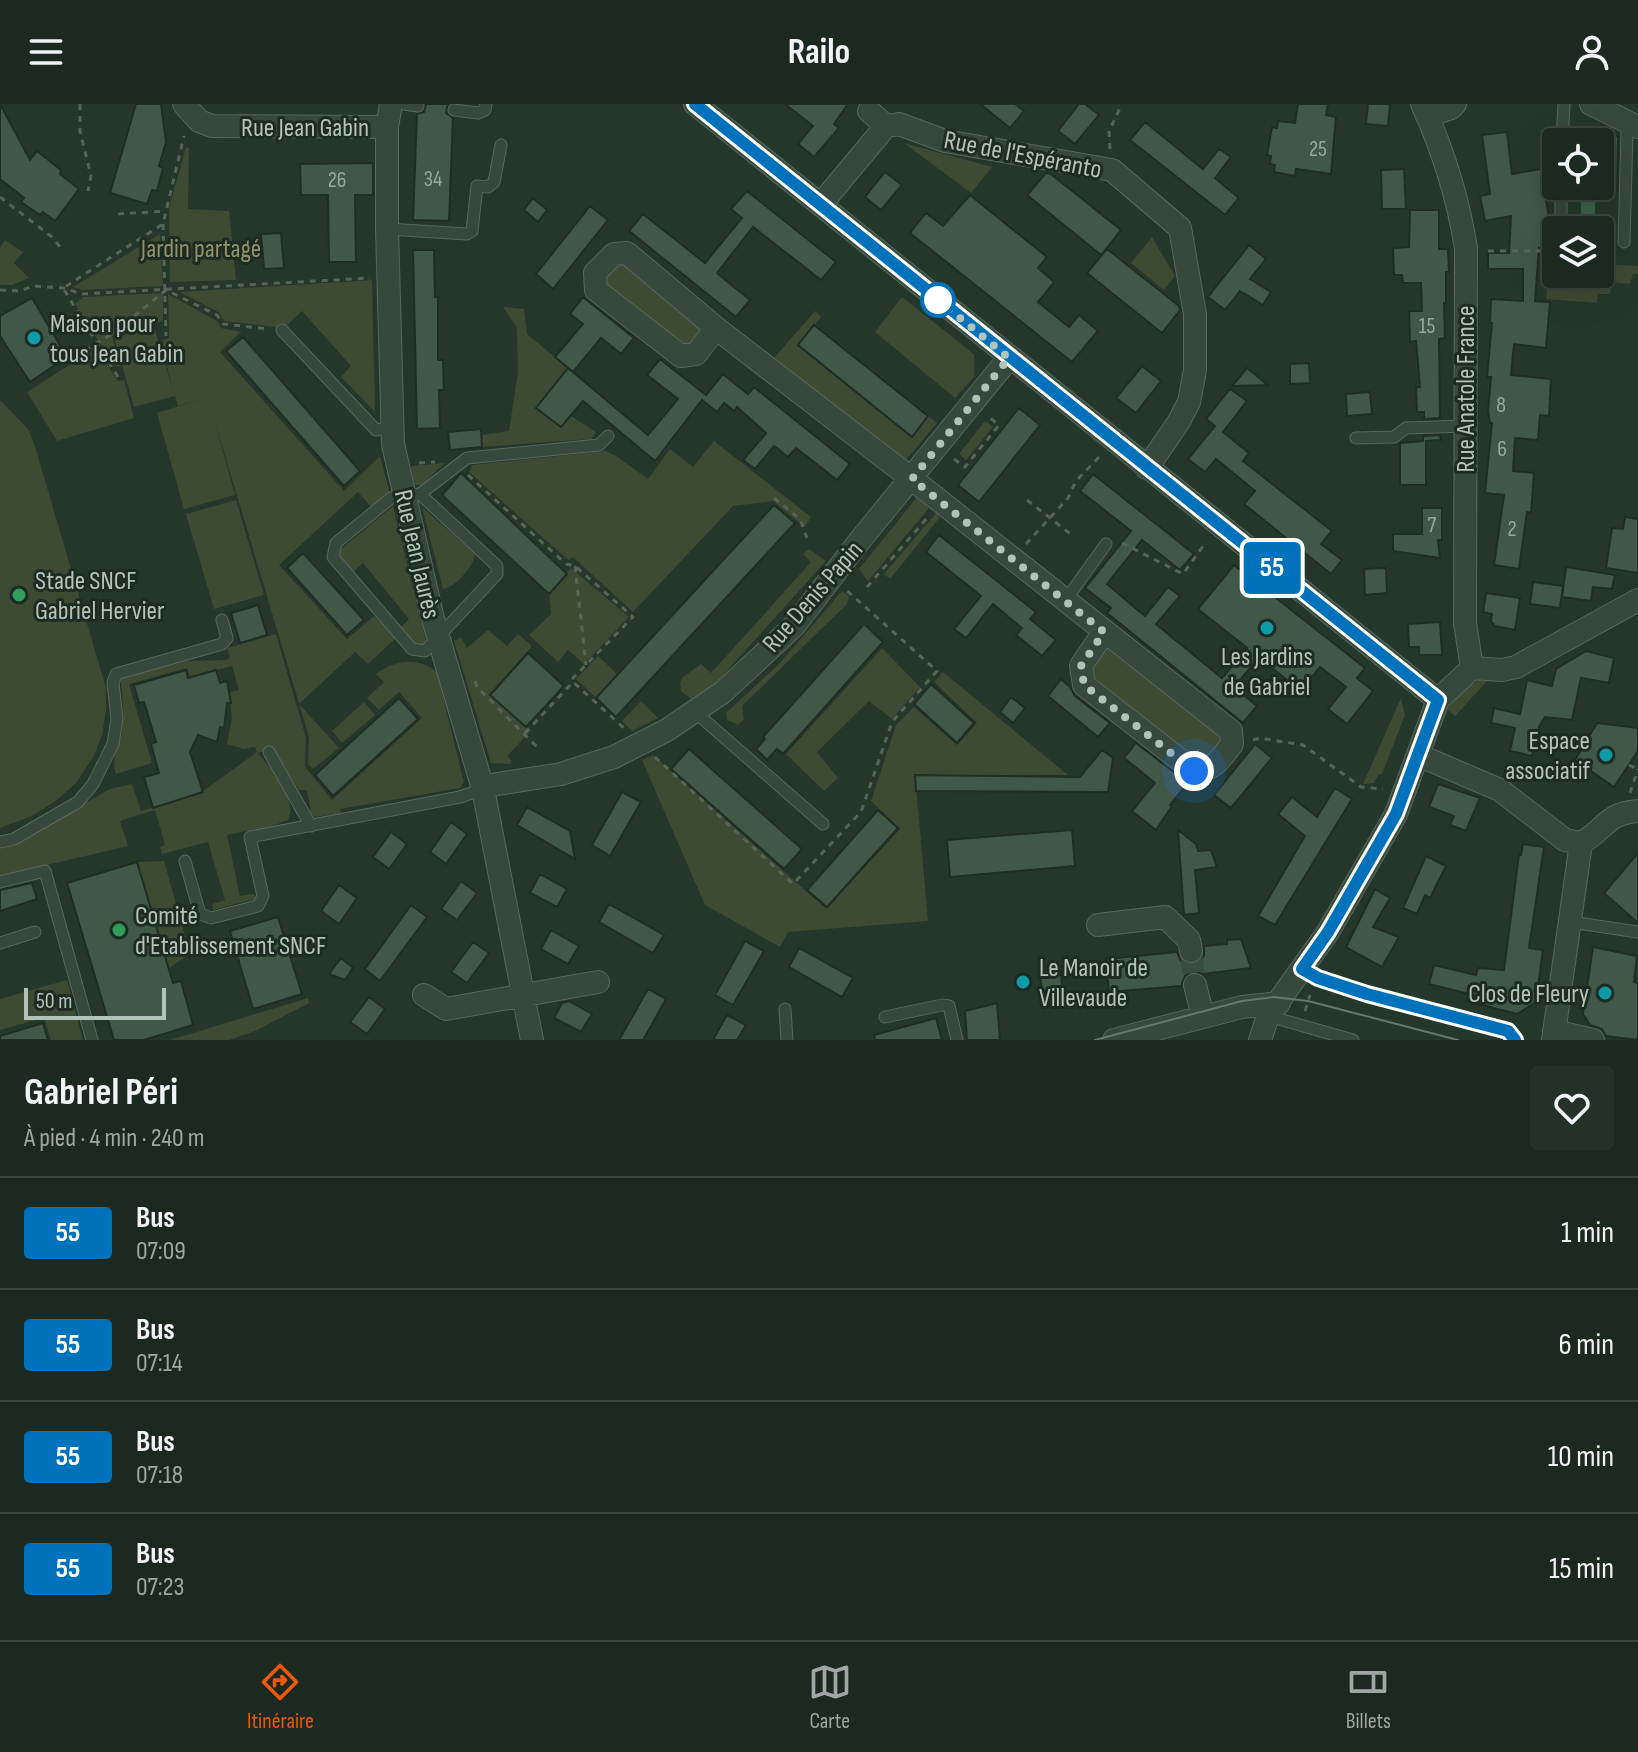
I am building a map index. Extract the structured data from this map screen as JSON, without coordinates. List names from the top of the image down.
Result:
{
  "streets": {
    "street": [
      "Rue Jean Gabin",
      "Rue de l'Espéranto",
      "Rue Anatole France",
      "Rue Jean Jaurès",
      "Rue Denis Papin"
    ]
  },
  "crossings": [
    ["Rue Jean Gabin", "Rue Jean Jaurès"],
    ["Rue Jean Jaurès", "Rue Denis Papin"]
  ],
  "parks": ["Jardin partagé"],
  "places": [
    "Maison pour tous Jean Gabin",
    "Stade SNCF Gabriel Hervier",
    "Les Jardins de Gabriel",
    "Espace associatif",
    "Comité d'Etablissement SNCF",
    "Le Manoir de Villevaude",
    "Clos de Fleury"
  ],
  "lines": ["bus line 55"],
  "house_numbers": [
    "25",
    "34",
    "26",
    "15",
    "8",
    "6",
    "7",
    "2"
  ],
  "scale_bar": "50 m",
  "page": {
    "header": "Railo",
    "on_map": "55",
    "scale": "50 m",
    "heading": ["Gabriel Péri", "À pied · 4 min · 240 m"],
    "list": [
      {
        "mark": "55",
        "name": "Bus",
        "note": "07:09",
        "value": "1 min"
      },
      {
        "mark": "55",
        "name": "Bus",
        "note": "07:14",
        "value": "6 min"
      },
      {
        "mark": "55",
        "name": "Bus",
        "note": "07:18",
        "value": "10 min"
      },
      {
        "mark": "55",
        "name": "Bus",
        "note": "07:23",
        "value": "15 min"
      }
    ],
    "tabs": ["Itinéraire", "Carte", "Billets"]
  }
}
